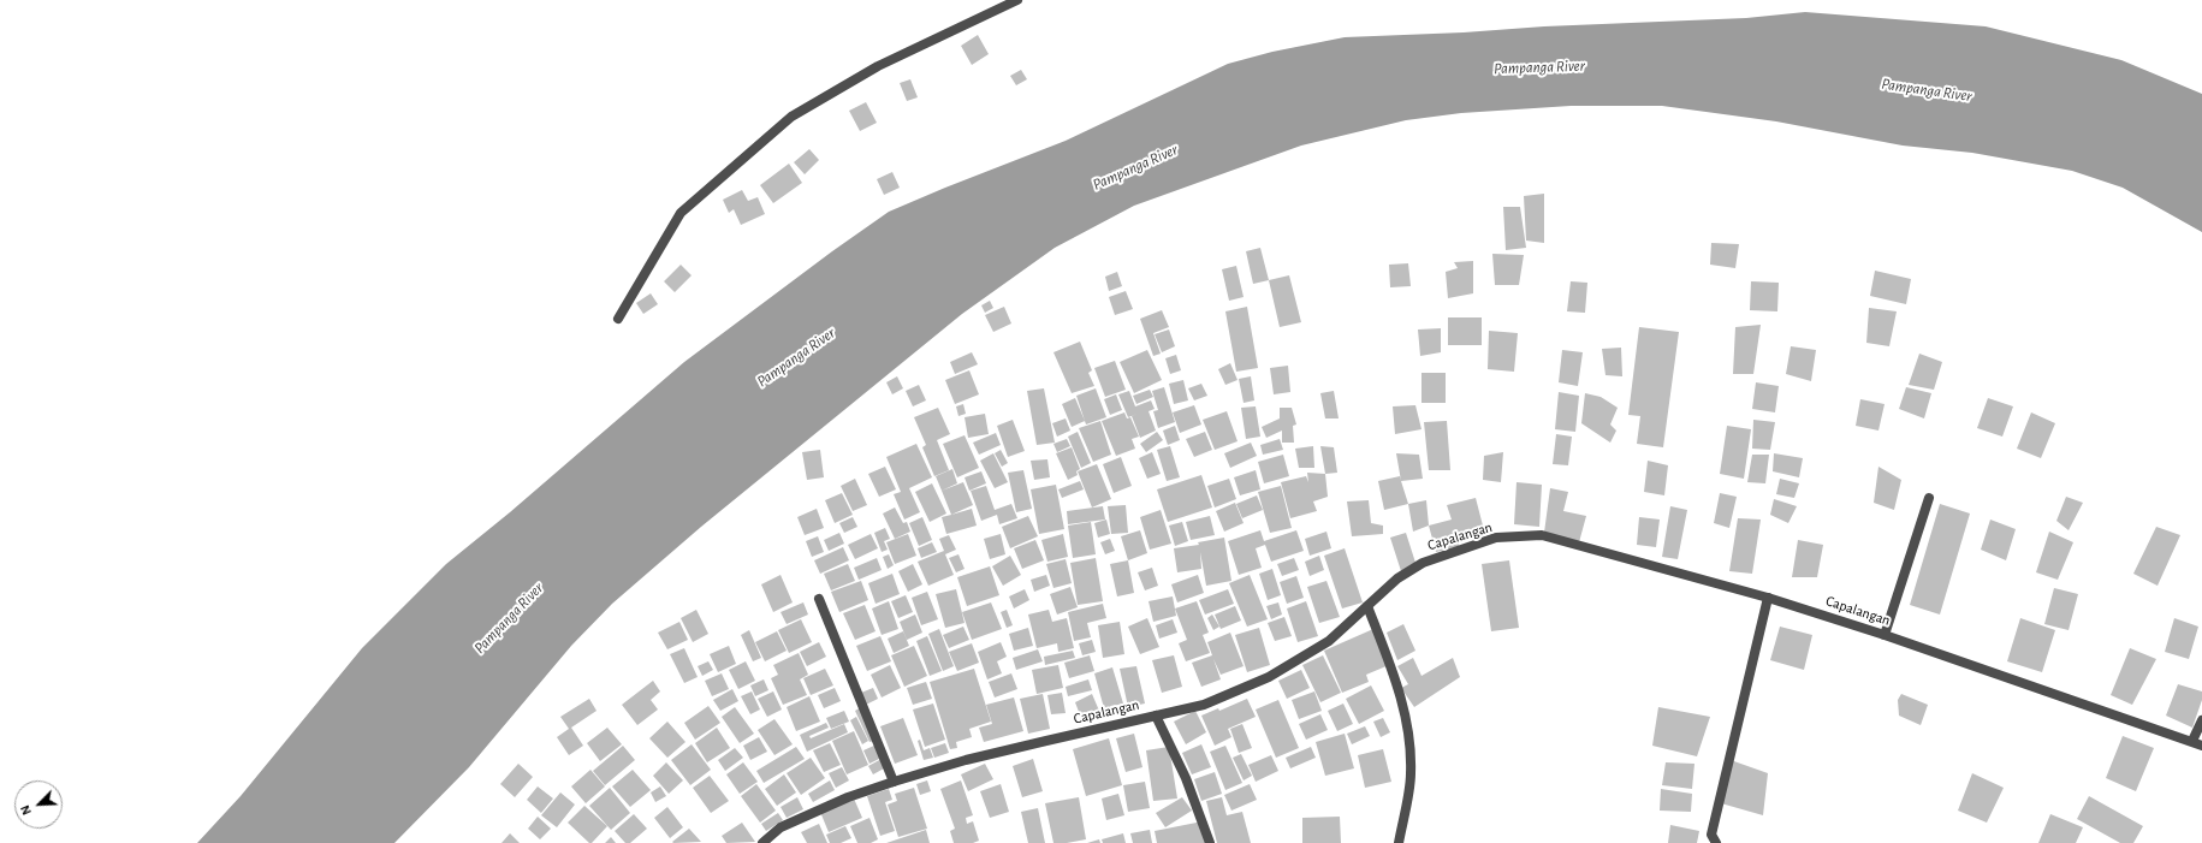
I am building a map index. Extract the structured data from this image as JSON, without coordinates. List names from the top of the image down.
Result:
{
  "streets": {
    "street": ["Capalangan"]
  },
  "water": ["Pampanga River"],
  "north": "bottom left"
}
